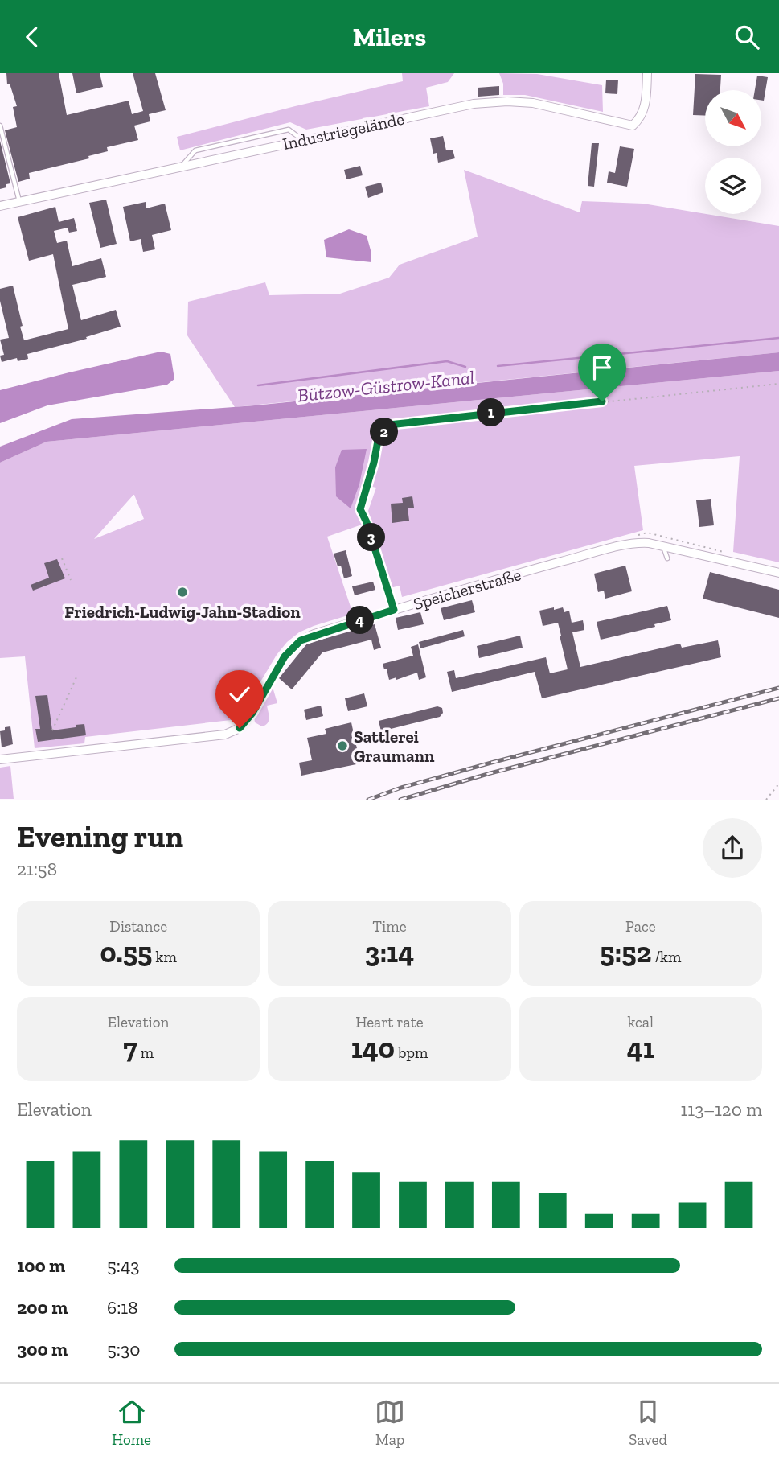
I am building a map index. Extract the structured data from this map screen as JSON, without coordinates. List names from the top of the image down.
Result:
{
  "streets": {
    "street": ["Industriegelände", "Speicherstraße"]
  },
  "water": ["Bützow-Güstrow-Kanal"],
  "places": ["Friedrich-Ludwig-Jahn-Stadion", "Sattlerei Graumann"],
  "north": "bottom right",
  "page": {
    "header": "Milers",
    "pins": [
      "1",
      "2",
      "3",
      "4"
    ],
    "heading": ["Evening run", "21:58"],
    "stats": [
      ["Distance", "0.55 km"],
      ["Time", "3:14"],
      ["Pace", "5:52 /km"],
      ["Elevation", "7 m"],
      ["Heart rate", "140 bpm"],
      ["kcal", "41"]
    ],
    "chart": ["Elevation", "113–120 m"],
    "list": [
      {
        "name": "100 m",
        "note": "5:43"
      },
      {
        "name": "200 m",
        "note": "6:18"
      },
      {
        "name": "300 m",
        "note": "5:30"
      }
    ],
    "tabs": ["Home", "Map", "Saved"]
  }
}
